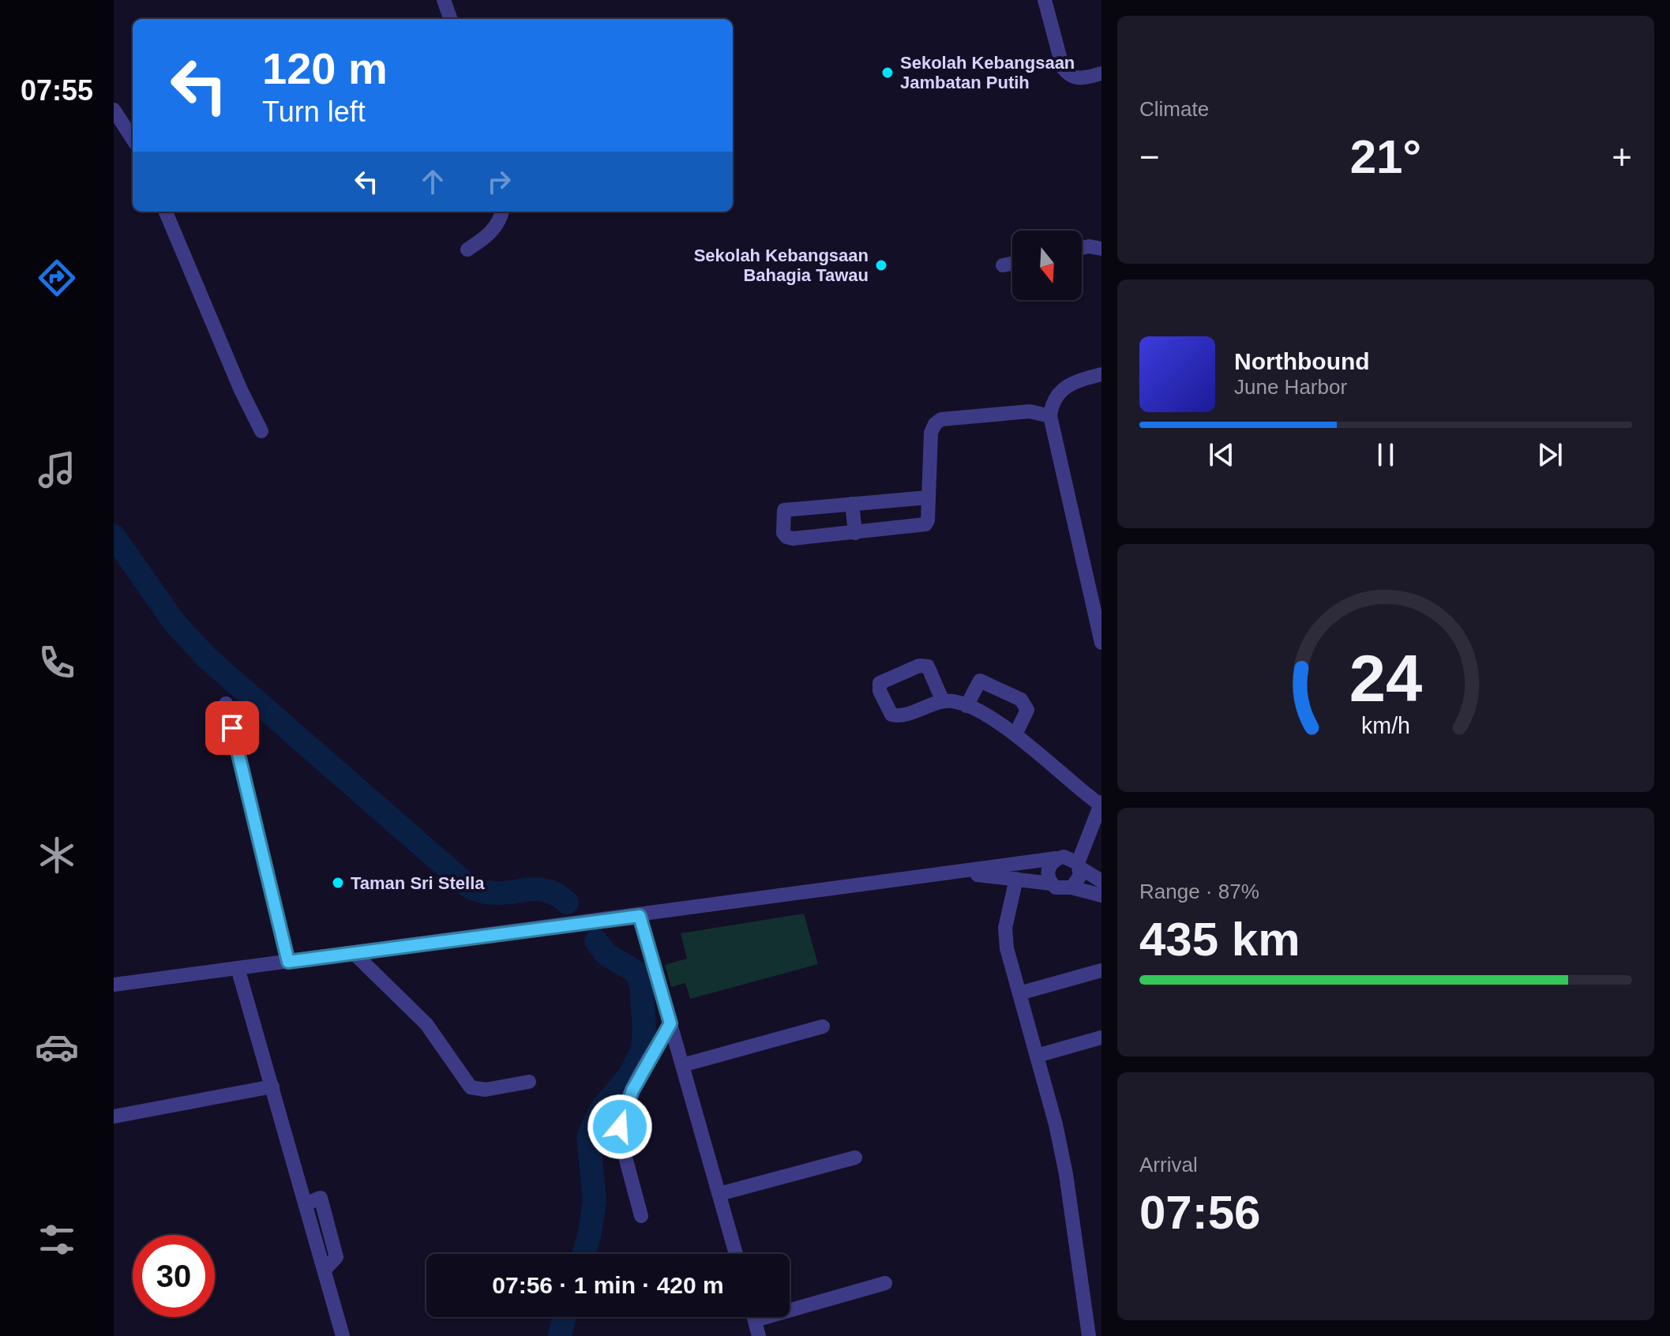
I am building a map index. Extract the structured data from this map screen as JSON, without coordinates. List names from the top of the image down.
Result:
{
  "places": ["Sekolah Kebangsaan Jambatan Putih", "Sekolah Kebangsaan Bahagia Tawau", "Taman Sri Stella"],
  "north": "bottom",
  "page": {
    "tabs": "07:55",
    "tile": [
      "Climate",
      ["Range · 87%", "435 km"],
      ["Arrival", "07:56"]
    ],
    "turn": ["120 m", "Turn left"],
    "heat": ["−", "21°", "+"],
    "song": ["Northbound", "June Harbor"],
    "limit": "30",
    "trip": "07:56 · 1 min · 420 m",
    "gauge": ["24", "km/h"]
  }
}
